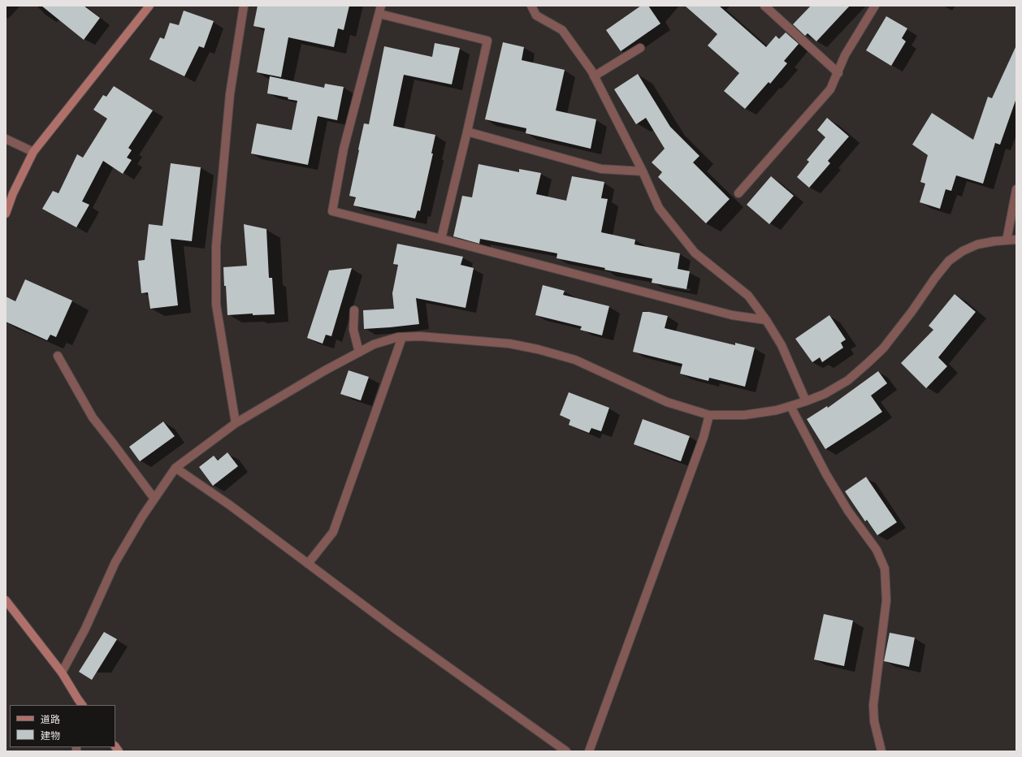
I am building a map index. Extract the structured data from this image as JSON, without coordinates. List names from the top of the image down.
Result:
{
  "legend": ["道路", "建物"]
}
